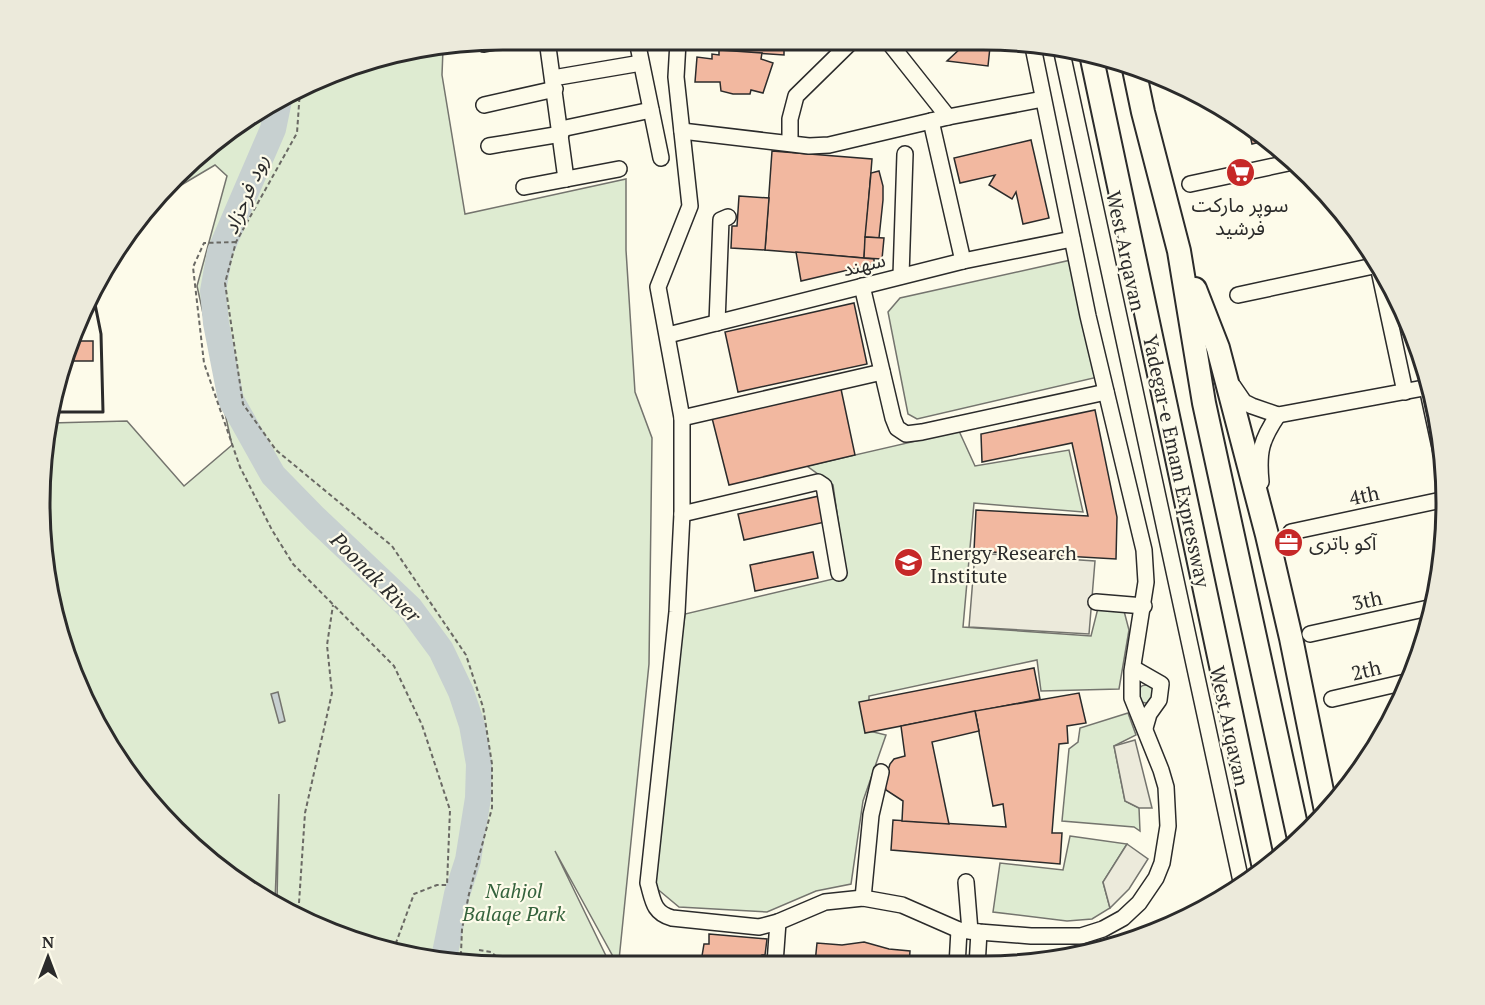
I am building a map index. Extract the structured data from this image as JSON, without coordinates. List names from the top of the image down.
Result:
{
  "streets": {
    "highway": ["Yadegar-e Emam Expressway"],
    "street": [
      "West Arqavan",
      "سهند",
      "4th",
      "3th",
      "2th"
    ]
  },
  "water": ["رود فرحزاد", "Poonak River"],
  "parks": ["Nahjol Balaqe Park"],
  "places": {
    "supermarket": ["سوپر مارکت فرشید"],
    "office": ["آکو باتری"],
    "school or university": ["Energy Research Institute"]
  },
  "north": "top"
}
